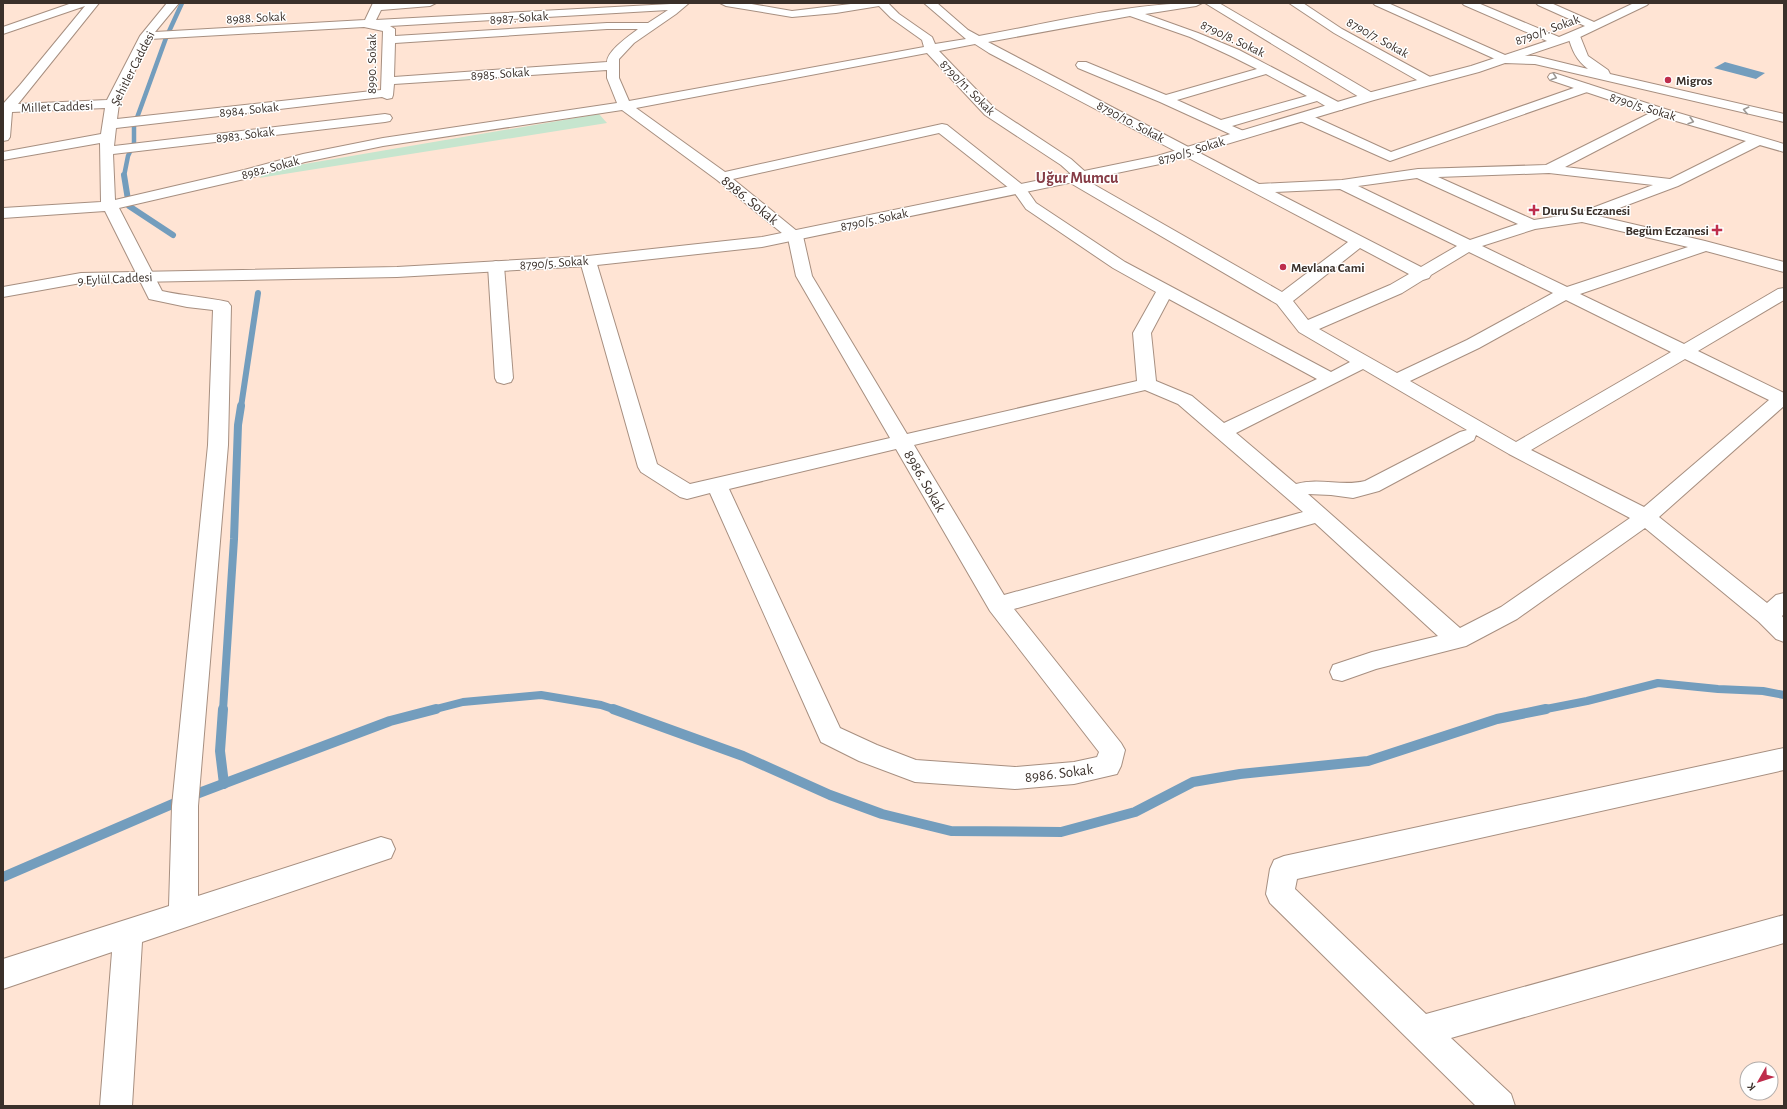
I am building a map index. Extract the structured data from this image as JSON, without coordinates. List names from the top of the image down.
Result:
{
  "streets": {
    "street": [
      "8988. Sokak",
      "8987. Sokak",
      "8790/1. Sokak",
      "8790/7. Sokak",
      "8790/8. Sokak",
      "8990. Sokak",
      "Şehitler Caddesi",
      "8985. Sokak",
      "8790/11. Sokak",
      "Millet Caddesi",
      "8790/5. Sokak",
      "8984. Sokak",
      "8790/10. Sokak",
      "8983. Sokak",
      "8982. Sokak",
      "8986. Sokak",
      "9 Eylül Caddesi"
    ]
  },
  "crossings": [
    ["8988. Sokak", "8990. Sokak"],
    ["8988. Sokak", "Şehitler Caddesi"],
    ["8987. Sokak", "8990. Sokak"],
    ["8790/1. Sokak", "8790/5. Sokak"],
    ["8790/7. Sokak", "8790/5. Sokak"],
    ["8790/8. Sokak", "8790/5. Sokak"],
    ["8790/8. Sokak", "8982. Sokak"],
    ["8990. Sokak", "8985. Sokak"],
    ["8990. Sokak", "8984. Sokak"],
    ["8990. Sokak", "8983. Sokak"],
    ["8990. Sokak", "8982. Sokak"],
    ["Şehitler Caddesi", "Millet Caddesi"],
    ["Şehitler Caddesi", "8984. Sokak"],
    ["Şehitler Caddesi", "8983. Sokak"],
    ["Şehitler Caddesi", "8982. Sokak"],
    ["Şehitler Caddesi", "9 Eylül Caddesi"],
    ["8985. Sokak", "8984. Sokak"],
    ["8790/11. Sokak", "8790/5. Sokak"],
    ["8790/11. Sokak", "8982. Sokak"],
    ["8790/5. Sokak", "8790/10. Sokak"],
    ["8790/5. Sokak", "8986. Sokak"],
    ["8790/5. Sokak", "9 Eylül Caddesi"],
    ["8984. Sokak", "8983. Sokak"],
    ["8790/10. Sokak", "8982. Sokak"],
    ["8982. Sokak", "8986. Sokak"]
  ],
  "districts": ["Uğur Mumcu"],
  "places": {
    "other": ["Migros", "Mevlana Cami"],
    "health": ["Duru Su Eczanesi", "Begüm Eczanesi"]
  },
  "north": "bottom left"
}
